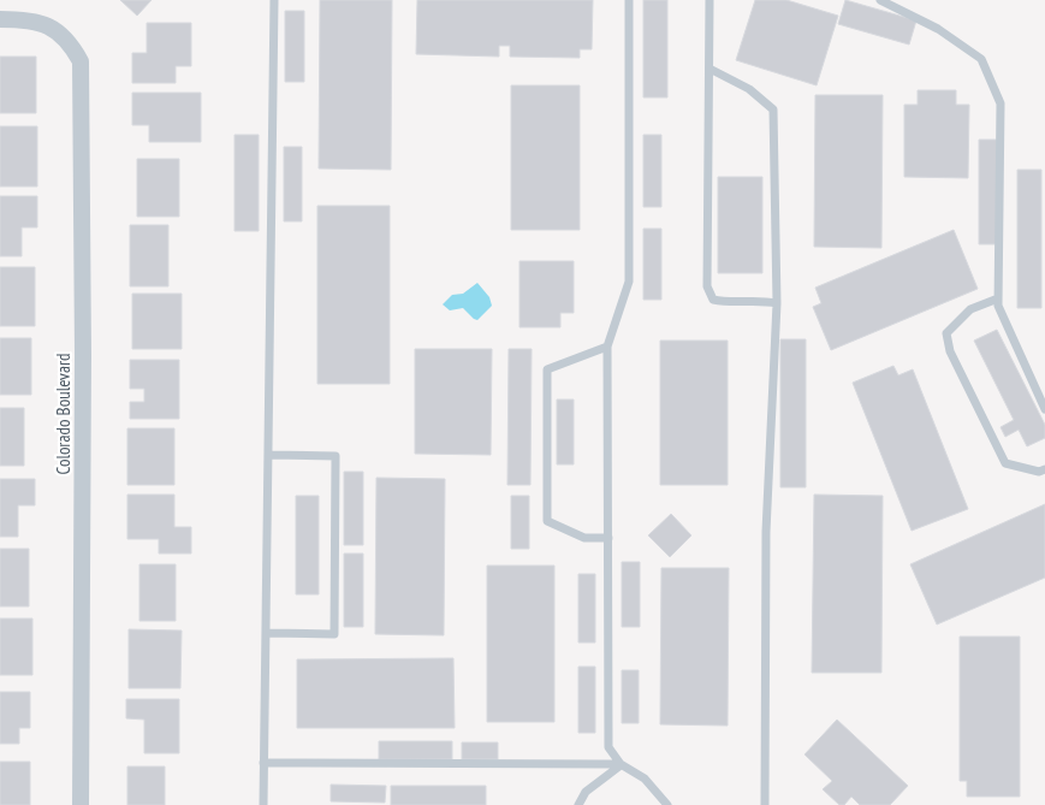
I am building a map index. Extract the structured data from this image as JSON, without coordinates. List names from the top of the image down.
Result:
{
  "streets": {
    "street": ["Colorado Boulevard"]
  }
}
